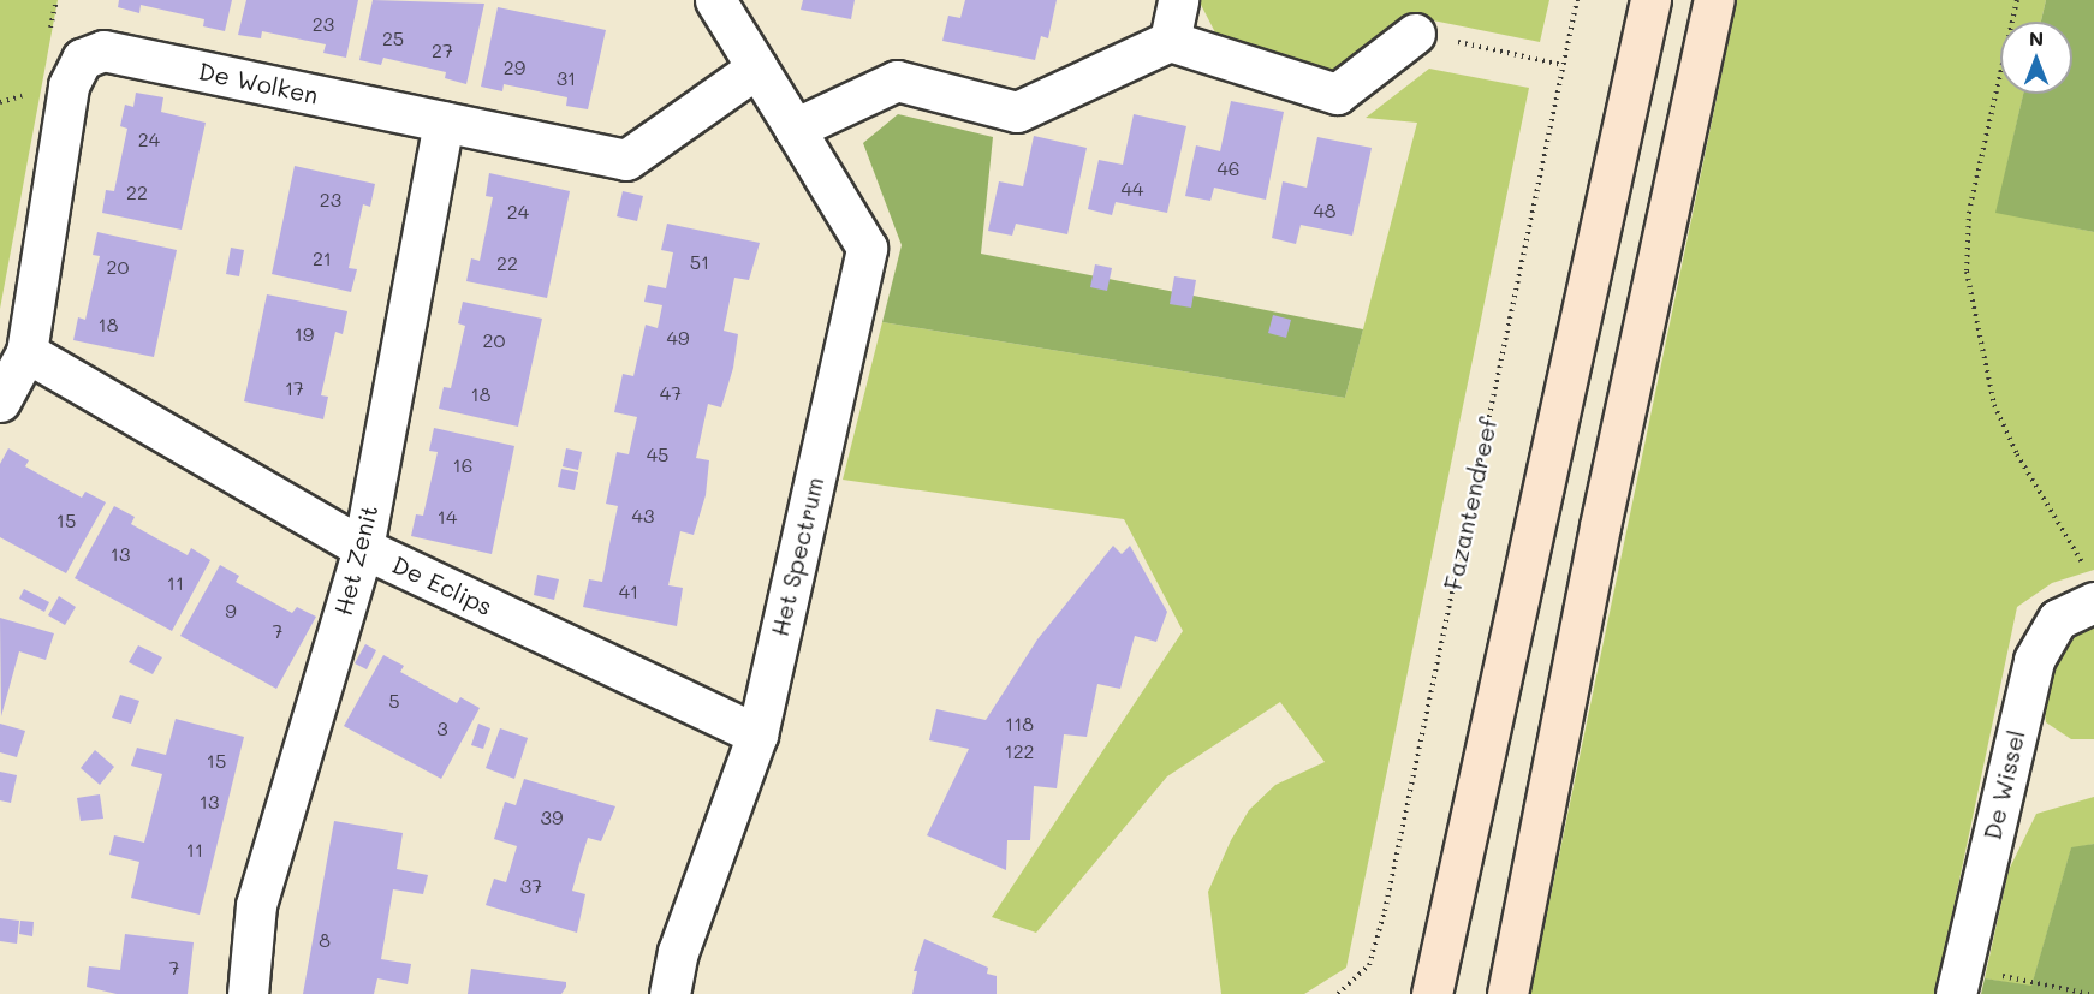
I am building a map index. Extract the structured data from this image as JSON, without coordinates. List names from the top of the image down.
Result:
{
  "streets": {
    "street": [
      "De Wolken",
      "Het Spectrum",
      "Het Zenit",
      "De Eclips",
      "De Wissel"
    ],
    "path": ["Fazantendreef"]
  },
  "crossings": [
    ["De Wolken", "Het Spectrum"],
    ["De Wolken", "Het Zenit"],
    ["De Wolken", "De Eclips"],
    ["Het Spectrum", "De Eclips"],
    ["Het Zenit", "De Eclips"]
  ],
  "house_numbers": [
    "23",
    "25",
    "27",
    "29",
    "31",
    "24",
    "46",
    "44",
    "22",
    "23",
    "48",
    "24",
    "21",
    "51",
    "22",
    "20",
    "18",
    "19",
    "49",
    "20",
    "17",
    "47",
    "18",
    "45",
    "16",
    "43",
    "14",
    "15",
    "13",
    "11",
    "41",
    "9",
    "7",
    "5",
    "118",
    "3",
    "122",
    "15",
    "13",
    "39",
    "11",
    "37",
    "8",
    "7"
  ],
  "north": "top"
}
